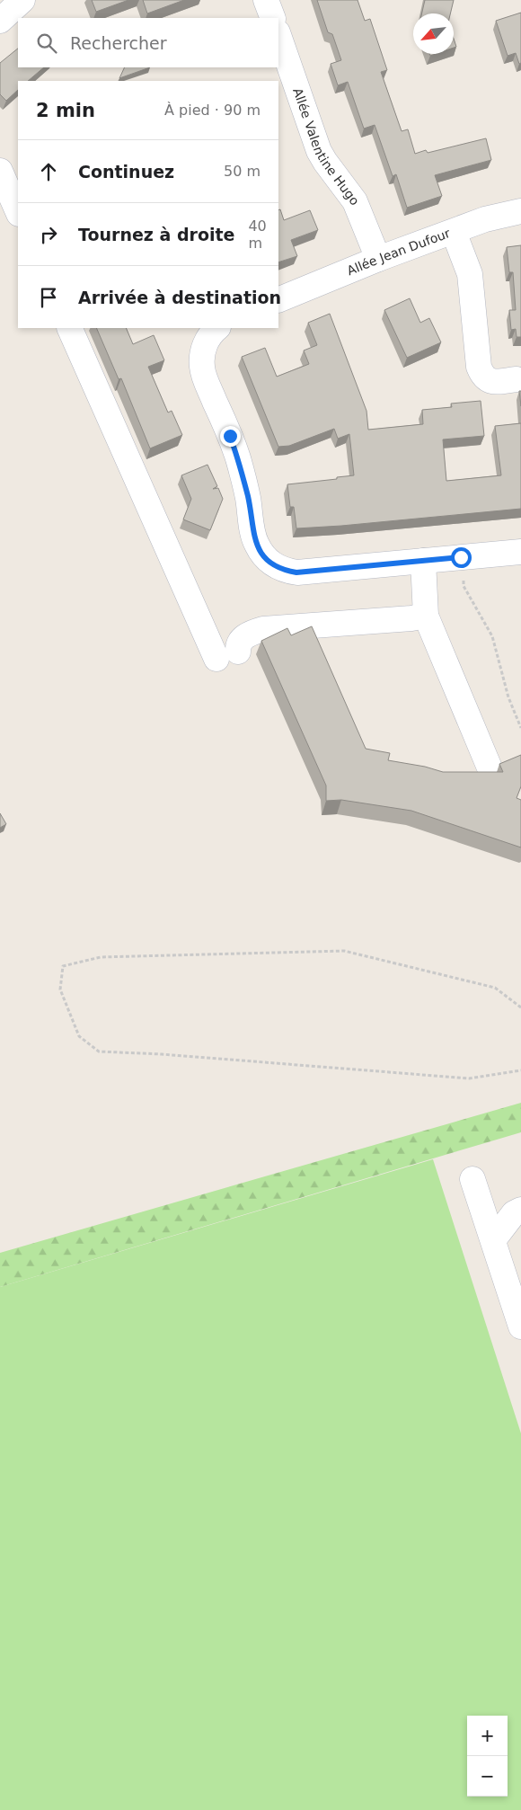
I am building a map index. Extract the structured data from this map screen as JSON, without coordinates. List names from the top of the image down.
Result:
{
  "streets": {
    "street": ["Allée Valentine Hugo", "Allée Jean Dufour"]
  },
  "crossings": [
    ["Allée Valentine Hugo", "Allée Jean Dufour"]
  ],
  "north": "bottom left",
  "page": {
    "search": "Rechercher",
    "heading": ["2 min", "À pied · 90 m"],
    "list": [
      ["Continuez", "50 m"],
      ["Tournez à droite", "40 m"],
      "Arrivée à destination"
    ],
    "map_buttons": ["+", "−"]
  }
}
